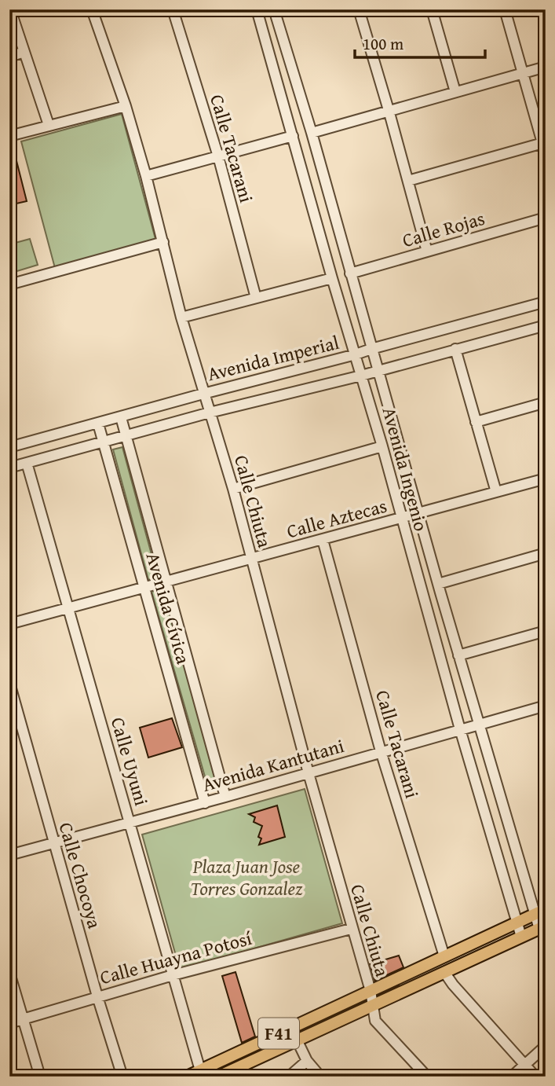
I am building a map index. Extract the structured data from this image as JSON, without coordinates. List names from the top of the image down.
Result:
{
  "streets": {
    "main road": ["F41"],
    "street": [
      "Calle Tacarani",
      "Calle Rojas",
      "Avenida Imperial",
      "Avenida Ingenio",
      "Calle Chiuta",
      "Calle Aztecas",
      "Avenida Cívica",
      "Calle Uyuni",
      "Avenida Kantutani",
      "Calle Chocoya",
      "Calle Huayna Potosí"
    ]
  },
  "crossings": [
    ["Calle Tacarani", "Calle Aztecas"],
    ["Calle Tacarani", "Avenida Kantutani"],
    ["Calle Tacarani", "F41"],
    ["Calle Rojas", "Avenida Ingenio"],
    ["Avenida Imperial", "Avenida Ingenio"],
    ["Avenida Imperial", "Calle Chiuta"],
    ["Avenida Imperial", "Avenida Cívica"],
    ["Avenida Imperial", "Calle Uyuni"],
    ["Avenida Ingenio", "Calle Aztecas"],
    ["Avenida Ingenio", "Avenida Kantutani"],
    ["Avenida Ingenio", "F41"],
    ["Calle Chiuta", "Calle Aztecas"],
    ["Calle Chiuta", "Avenida Kantutani"],
    ["Calle Chiuta", "Calle Huayna Potosí"],
    ["Calle Chiuta", "F41"],
    ["Calle Aztecas", "Avenida Cívica"],
    ["Calle Aztecas", "Calle Uyuni"],
    ["Avenida Cívica", "Avenida Kantutani"],
    ["Calle Uyuni", "Avenida Kantutani"],
    ["Calle Uyuni", "Calle Huayna Potosí"],
    ["Calle Uyuni", "F41"],
    ["Avenida Kantutani", "Calle Chocoya"],
    ["Calle Chocoya", "Calle Huayna Potosí"]
  ],
  "parks": ["Plaza Juan Jose Torres Gonzalez"],
  "scale_bar": "100 m"
}
